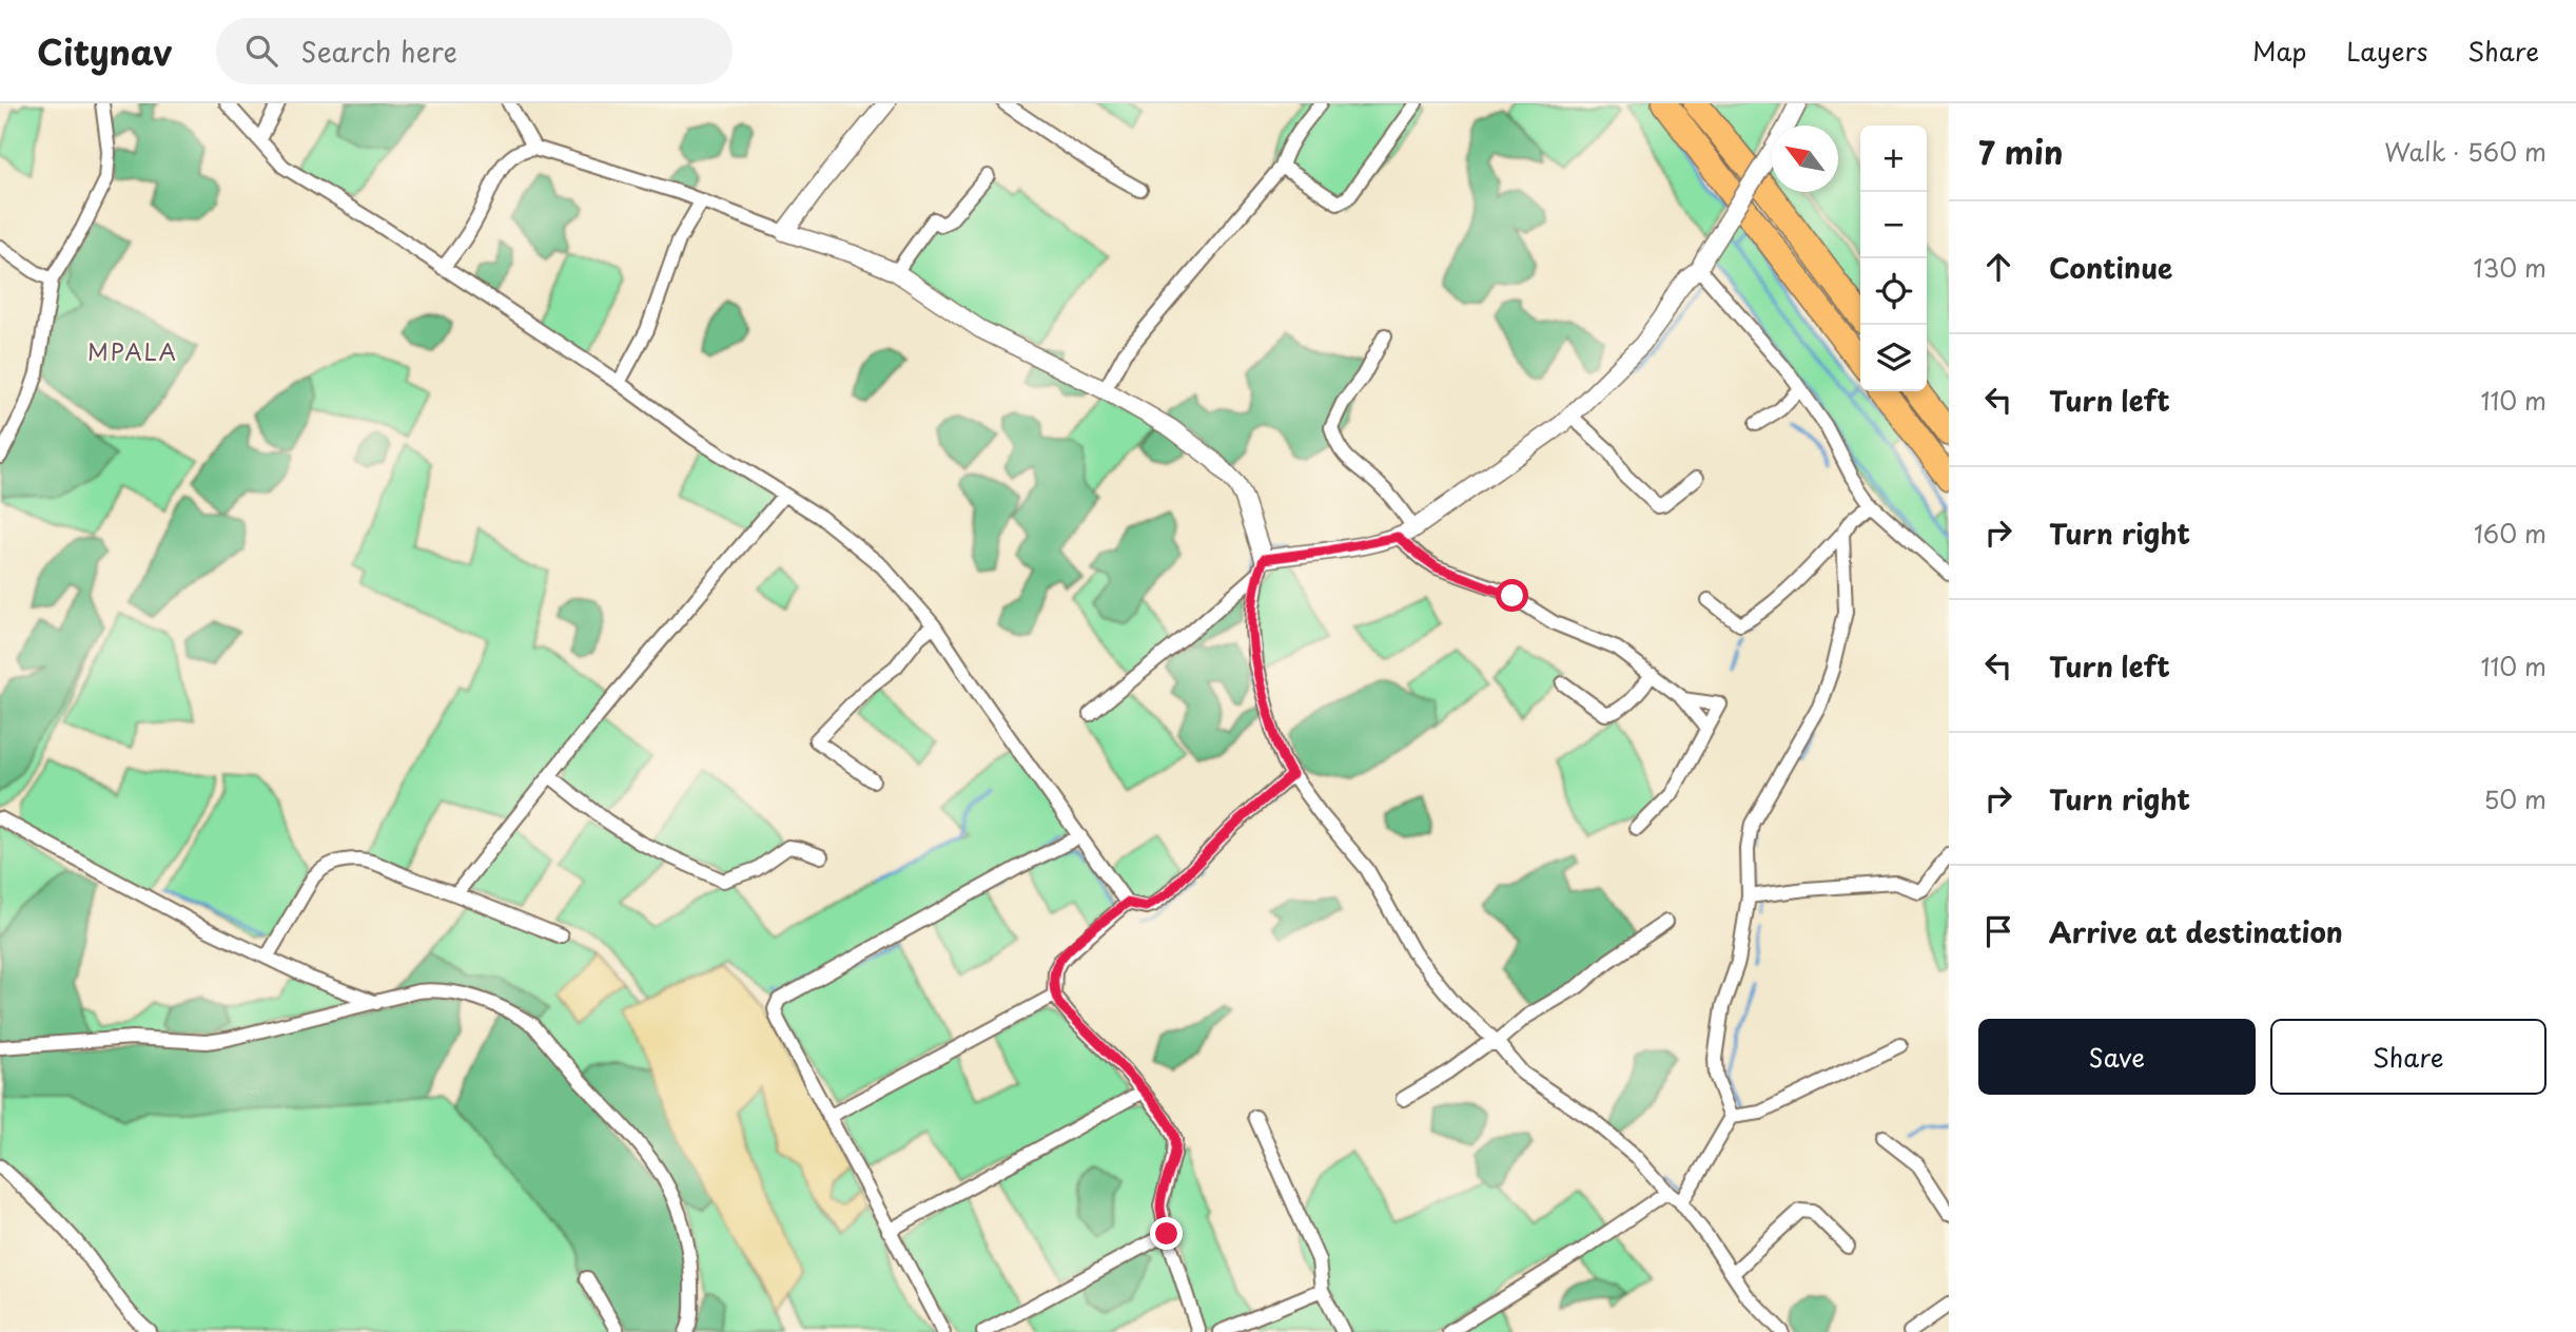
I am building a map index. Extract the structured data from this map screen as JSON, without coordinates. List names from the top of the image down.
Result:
{
  "districts": ["MPALA"],
  "north": "top left",
  "page": {
    "header": "Citynav",
    "search": "Search here",
    "nav": ["Map", "Layers", "Share"],
    "heading": ["7 min", "Walk · 560 m"],
    "map_buttons": ["+", "−"],
    "list": [
      ["Continue", "130 m"],
      ["Turn left", "110 m"],
      ["Turn right", "160 m"],
      ["Turn left", "110 m"],
      ["Turn right", "50 m"],
      "Arrive at destination"
    ],
    "buttons": ["Save", "Share"]
  }
}
